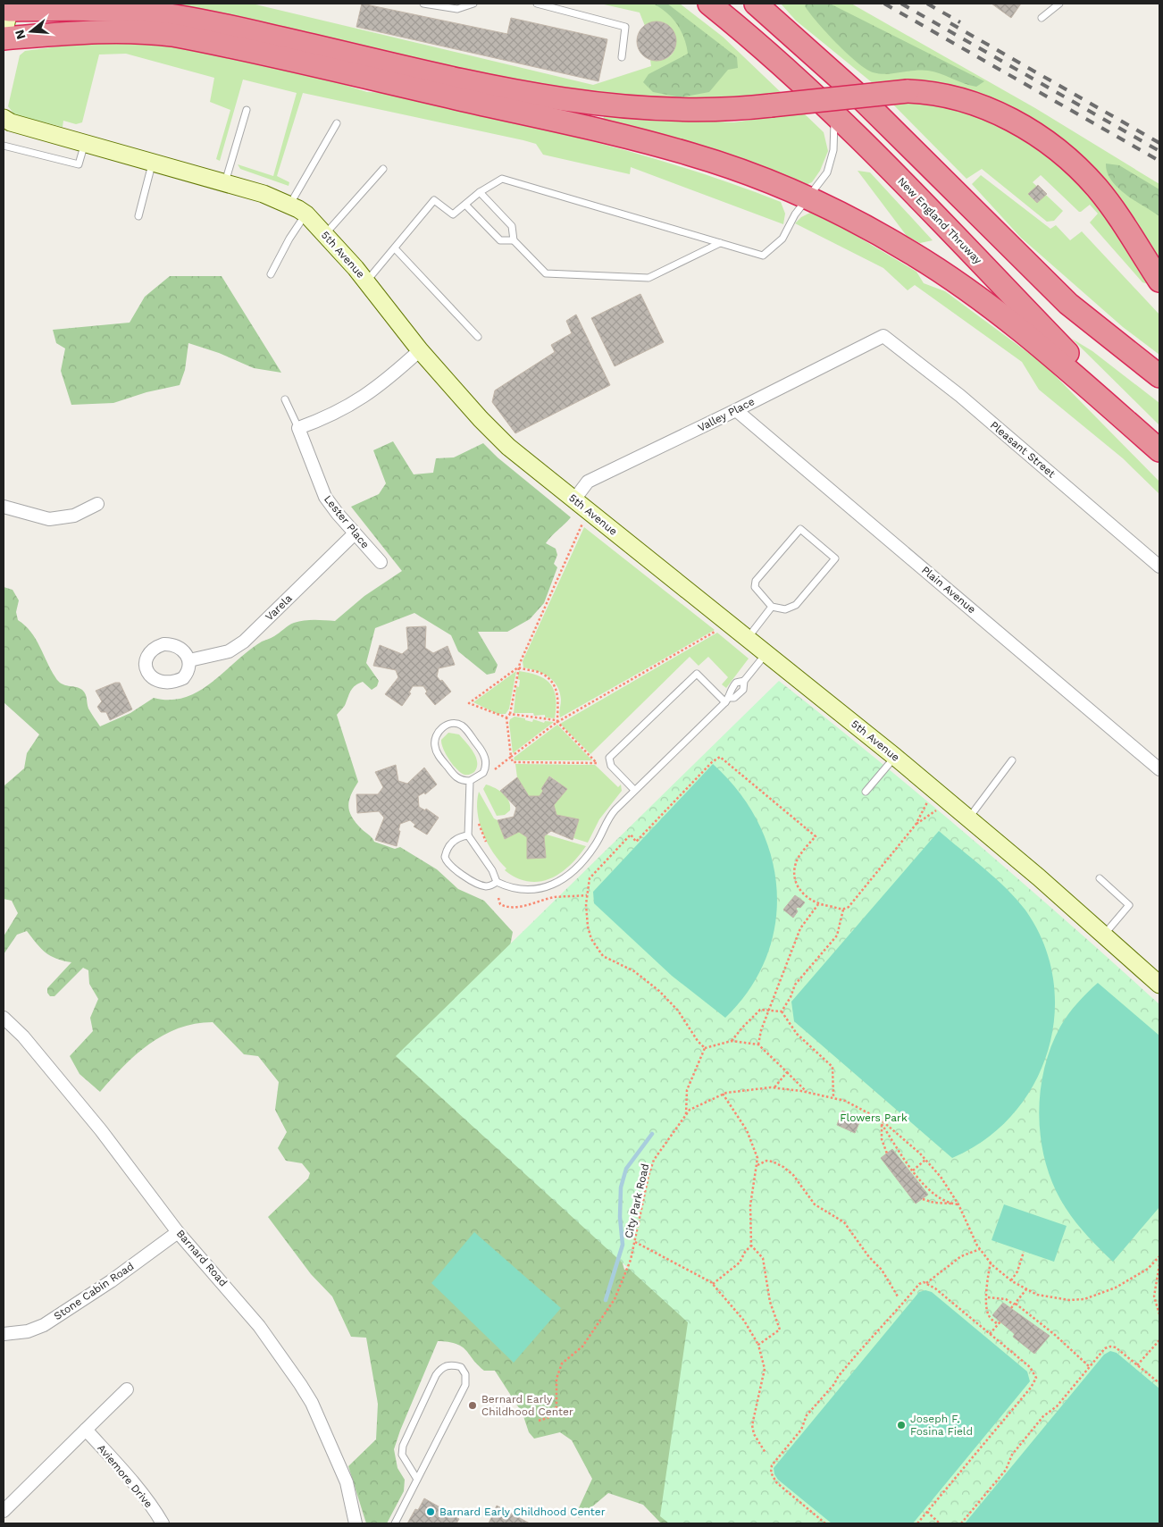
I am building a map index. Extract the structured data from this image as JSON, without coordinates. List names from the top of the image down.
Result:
{
  "streets": {
    "highway": ["New England Thruway"],
    "street": [
      "5th Avenue",
      "Valley Place",
      "Pleasant Street",
      "Lester Place",
      "Plain Avenue",
      "Varela",
      "Barnard Road",
      "Stone Cabin Road",
      "Aviemore Drive"
    ],
    "path": ["City Park Road"]
  },
  "crossings": [
    ["5th Avenue", "Valley Place"],
    ["Valley Place", "Pleasant Street"],
    ["Valley Place", "Plain Avenue"],
    ["Lester Place", "Varela"],
    ["Barnard Road", "Stone Cabin Road"]
  ],
  "parks": ["Flowers Park"],
  "places": ["Bernard Early Childhood Center", "Joseph F. Fosina Field", "Barnard Early Childhood Center"],
  "north": "left"
}
